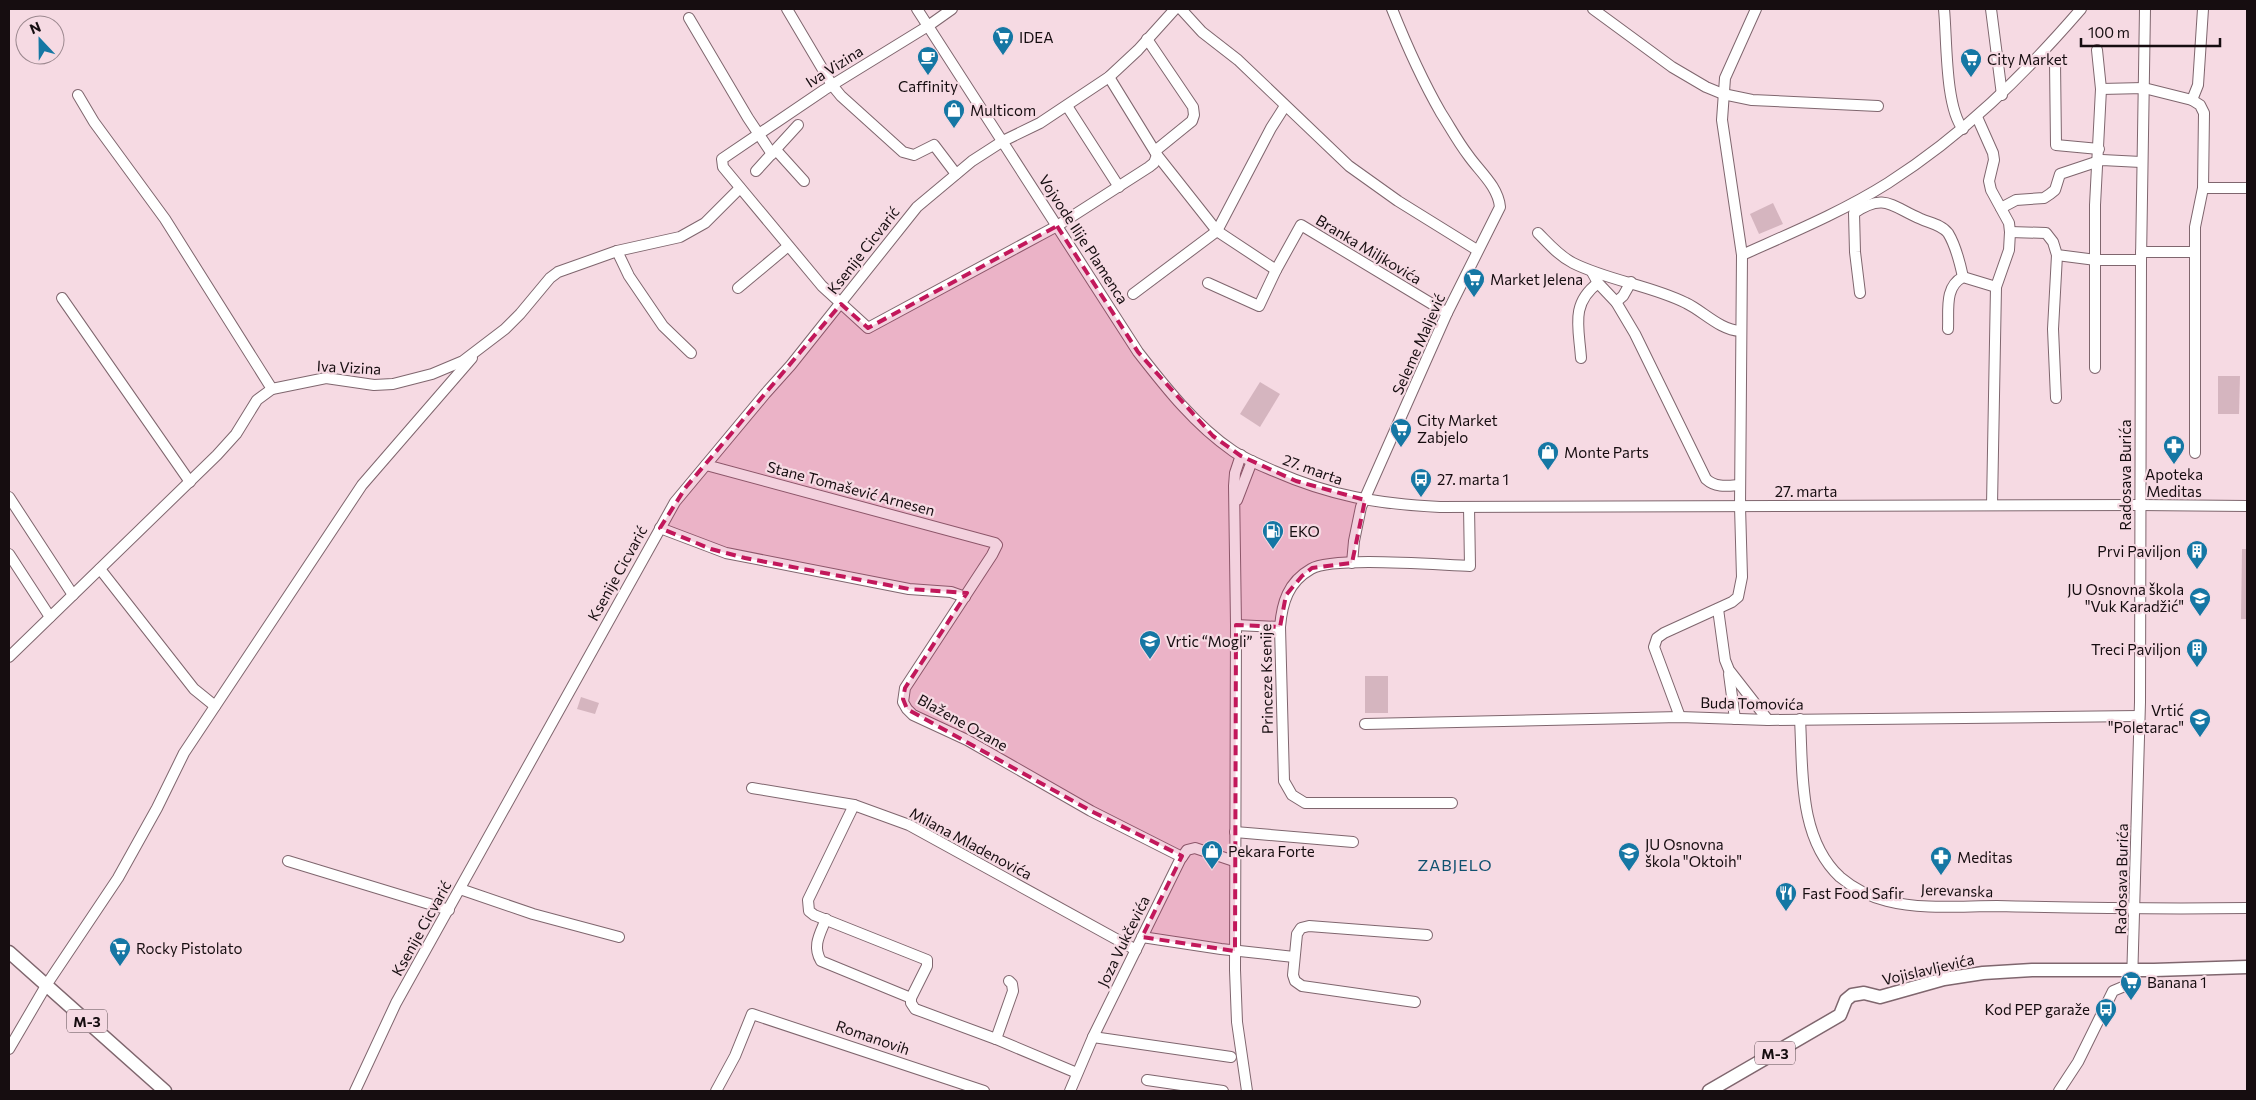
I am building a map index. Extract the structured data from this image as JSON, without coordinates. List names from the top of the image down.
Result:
{
  "streets": {
    "main road": ["Vojislavljevića", "M-3"],
    "street": [
      "Iva Vizina",
      "Vojvode Ilije Plamenca",
      "Branka Miljkovića",
      "Ksenije Cicvarić",
      "Seleme Maljević",
      "27. marta",
      "Radosava Burića",
      "Stane Tomašević Arnesen",
      "Princeze Ksenije",
      "Buda Tomovića",
      "Blažene Ozane",
      "Milana Mladenovića",
      "Jerevanska",
      "Joza Vukčevića",
      "Romanovih"
    ]
  },
  "crossings": [
    ["Iva Vizina", "Vojvode Ilije Plamenca"],
    ["Iva Vizina", "Ksenije Cicvarić"],
    ["Vojvode Ilije Plamenca", "Ksenije Cicvarić"],
    ["Vojvode Ilije Plamenca", "27. marta"],
    ["Vojvode Ilije Plamenca", "Princeze Ksenije"],
    ["Branka Miljkovića", "Seleme Maljević"],
    ["Ksenije Cicvarić", "Stane Tomašević Arnesen"],
    ["Seleme Maljević", "27. marta"],
    ["27. marta", "Radosava Burića"],
    ["27. marta", "Princeze Ksenije"],
    ["Radosava Burića", "Buda Tomovića"],
    ["Radosava Burića", "Jerevanska"],
    ["Radosava Burića", "Vojislavljevića"],
    ["Stane Tomašević Arnesen", "Blažene Ozane"],
    ["Buda Tomovića", "Jerevanska"],
    ["Blažene Ozane", "Joza Vukčevića"],
    ["Milana Mladenovića", "Joza Vukčevića"]
  ],
  "districts": ["ZABJELO"],
  "places": {
    "supermarket": [
      "IDEA",
      "City Market",
      "Market Jelena",
      "City Market Zabjelo",
      "Rocky Pistolato",
      "Banana 1"
    ],
    "cafe": ["Caffinity"],
    "shop": ["Multicom", "Monte Parts", "Pekara Forte"],
    "pharmacy": ["Apoteka Meditas", "Meditas"],
    "bus stop": ["27. marta 1", "Kod PEP garaže"],
    "fuel station": ["EKO"],
    "building": ["Prvi Paviljon", "Treci Paviljon"],
    "school or university": [
      "JU Osnovna škola \"Vuk Karadžić\"",
      "Vrtic “Mogli”",
      "Vrtić \"Poletarac\"",
      "JU Osnovna škola \"Oktoih\""
    ],
    "restaurant": ["Fast Food Safir"]
  },
  "scale_bar": "100 m",
  "north": "top"
}
